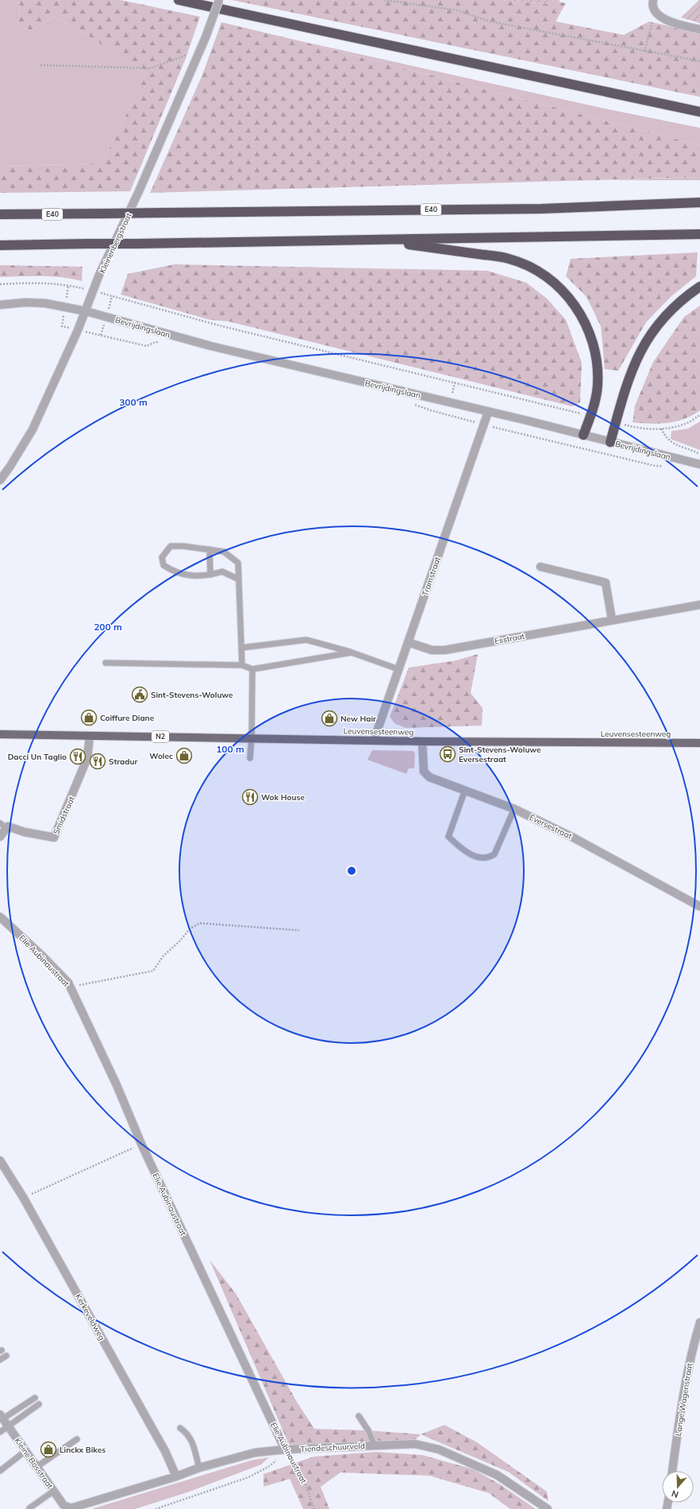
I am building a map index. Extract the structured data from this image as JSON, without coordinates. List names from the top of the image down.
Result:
{
  "streets": {
    "highway": ["E40"],
    "main road": ["Leuvensesteenweg", "N2"],
    "street": [
      "Kleinenbergstraat",
      "Bevrijdingslaan",
      "Tramstraat",
      "Esstraat",
      "Smidstraat",
      "Eversestraat",
      "Elie Aubinaustraat",
      "Kerkeveldweg",
      "Lange Wagenstraat",
      "Tiendeschuurveld",
      "Kleine Bosstraat"
    ]
  },
  "crossings": [
    ["Kleinenbergstraat", "Bevrijdingslaan"],
    ["Bevrijdingslaan", "Tramstraat"],
    ["Tramstraat", "Esstraat"],
    ["Tramstraat", "Leuvensesteenweg"],
    ["Leuvensesteenweg", "Smidstraat"],
    ["Leuvensesteenweg", "Eversestraat"],
    ["Elie Aubinaustraat", "Tiendeschuurveld"],
    ["Kerkeveldweg", "Tiendeschuurveld"],
    ["Tiendeschuurveld", "Kleine Bosstraat"]
  ],
  "places": {
    "public building": ["Sint-Stevens-Woluwe"],
    "shop": [
      "Coiffure Diane",
      "New Hair",
      "Wolec",
      "Linckx Bikes"
    ],
    "bus stop": ["Sint-Stevens-Woluwe Eversestraat"],
    "restaurant": ["Dacci Un Taglio", "Stradur", "Wok House"]
  },
  "north": "bottom",
  "rings": ["300 m", "200 m", "100 m"]
}
